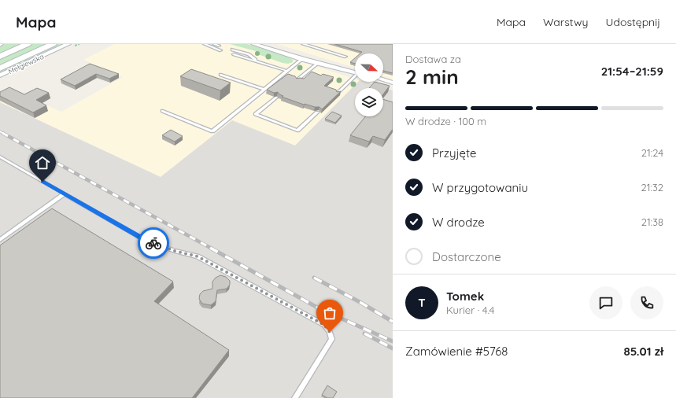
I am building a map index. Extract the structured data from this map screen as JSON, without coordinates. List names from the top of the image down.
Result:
{
  "streets": {
    "main road": ["Mełgiewska"]
  },
  "north": "right",
  "page": {
    "header": "Mapa",
    "nav": ["Mapa", "Warstwy", "Udostępnij"],
    "heading": ["2 min", "Dostawa za", "21:54–21:59"],
    "panel": [
      "Tomek",
      "Kurier · 4.4",
      "Zamówienie #5768",
      "85.01 zł"
    ],
    "bar": "W drodze · 100 m",
    "list": [
      ["Przyjęte", "21:24"],
      ["W przygotowaniu", "21:32"],
      ["W drodze", "21:38"],
      "Dostarczone"
    ],
    "round": "T"
  }
}
